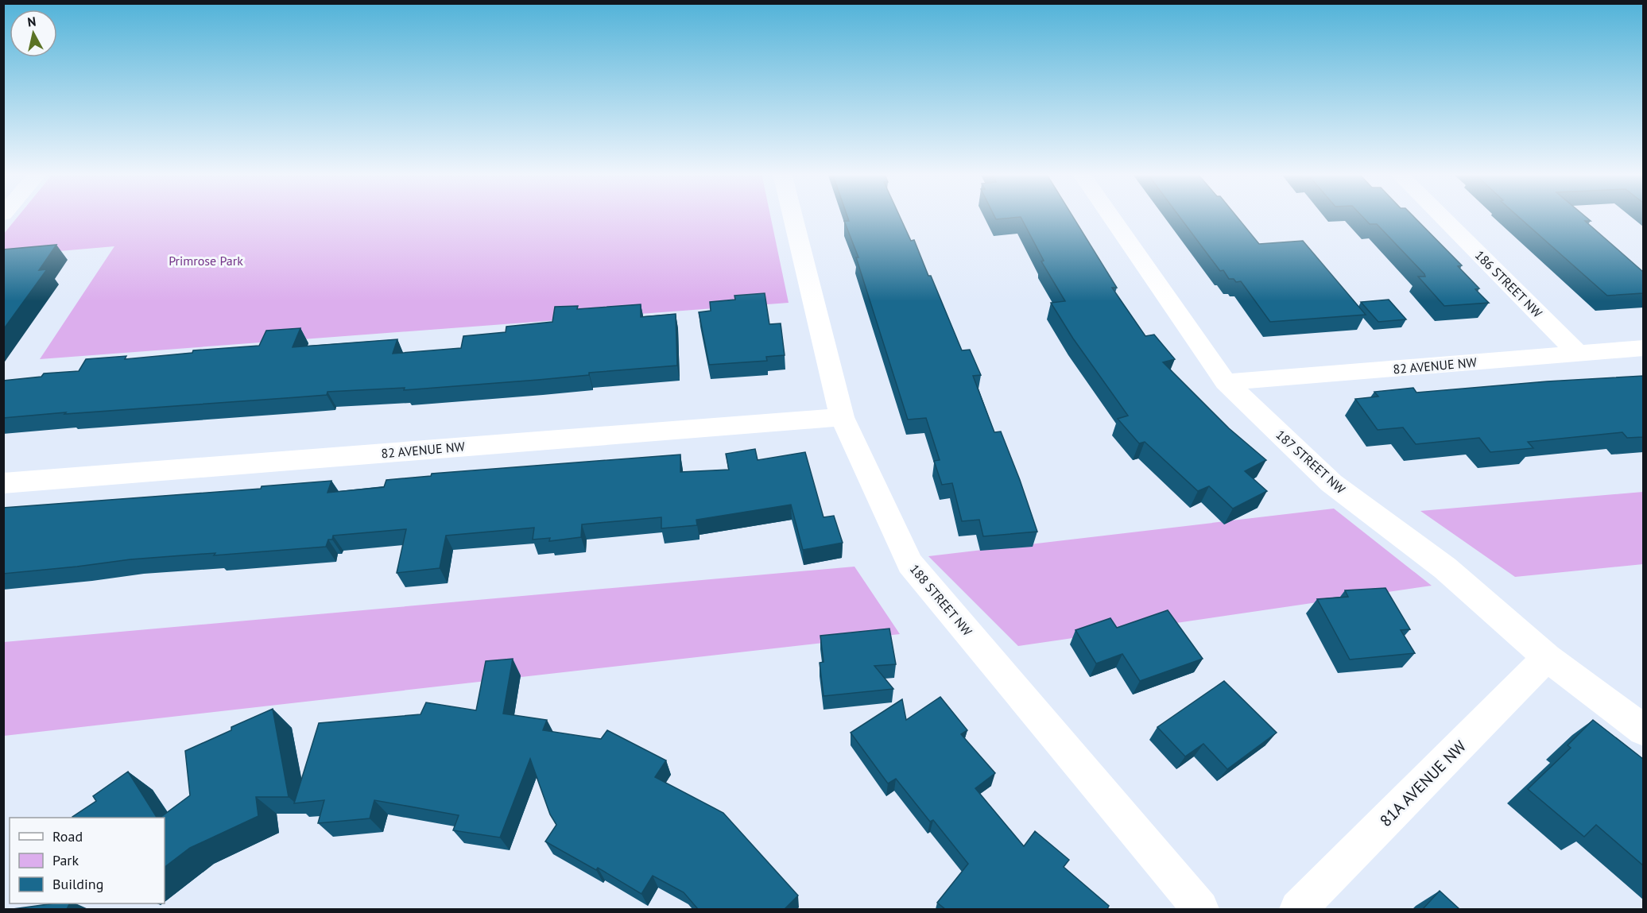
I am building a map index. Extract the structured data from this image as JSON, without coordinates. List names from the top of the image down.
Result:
{
  "streets": {
    "street": [
      "186 STREET NW",
      "82 AVENUE NW",
      "187 STREET NW",
      "188 STREET NW",
      "81A AVENUE NW"
    ]
  },
  "crossings": [
    ["186 STREET NW", "82 AVENUE NW"],
    ["82 AVENUE NW", "187 STREET NW"],
    ["82 AVENUE NW", "188 STREET NW"],
    ["187 STREET NW", "81A AVENUE NW"]
  ],
  "parks": ["Primrose Park"],
  "legend": ["Road", "Park", "Building"],
  "north": "top"
}
